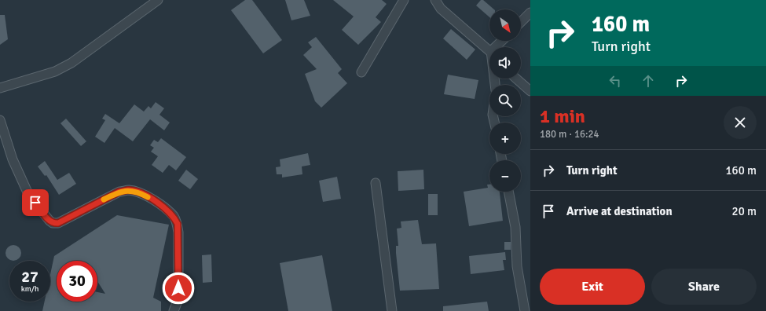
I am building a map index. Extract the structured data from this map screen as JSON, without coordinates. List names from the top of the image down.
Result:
{
  "north": "bottom right",
  "page": {
    "turn": ["160 m", "Turn right"],
    "map_buttons": ["+", "−"],
    "heading": ["1 min", "180 m · 16:24"],
    "list": [
      {
        "name": "Turn right",
        "value": "160 m"
      },
      {
        "name": "Arrive at destination",
        "value": "20 m"
      }
    ],
    "speed": "27 km/h",
    "limit": "30",
    "buttons": ["Exit", "Share"]
  }
}
